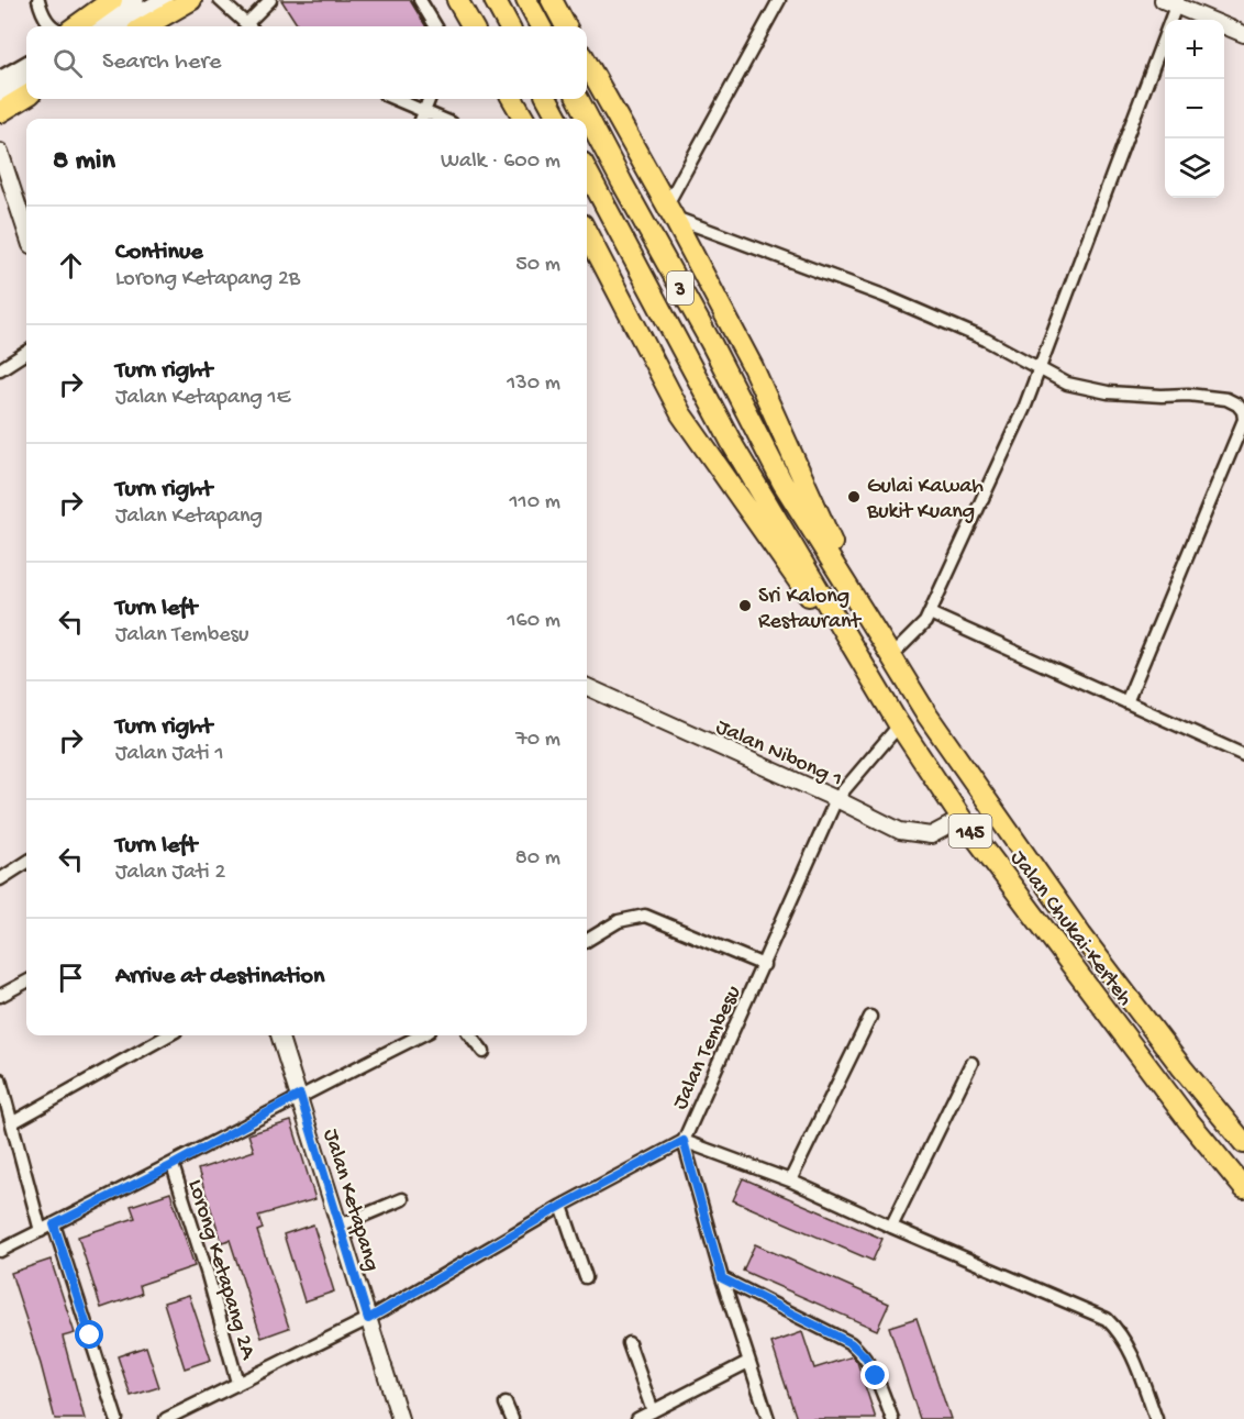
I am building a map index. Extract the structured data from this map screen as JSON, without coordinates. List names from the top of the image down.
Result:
{
  "streets": {
    "highway": ["3", "145", "Jalan Chukai-Kerteh"],
    "street": [
      "Jalan Nibong 1",
      "Jalan Tembesu",
      "Jalan Ketapang",
      "Lorong Ketapang 2A"
    ]
  },
  "crossings": [
    ["3", "Jalan Chukai-Kerteh"],
    ["Jalan Nibong 1", "Jalan Chukai-Kerteh"],
    ["Jalan Nibong 1", "Jalan Tembesu"],
    ["Jalan Chukai-Kerteh", "Jalan Tembesu"],
    ["Jalan Tembesu", "Jalan Ketapang"],
    ["Jalan Tembesu", "Lorong Ketapang 2A"]
  ],
  "places": ["Gulai Kawah Bukit Kuang", "Sri Kalong Restaurant"],
  "page": {
    "map_buttons": ["+", "−"],
    "search": "Search here",
    "heading": ["8 min", "Walk · 600 m"],
    "list": [
      ["Continue", "Lorong Ketapang 2B", "50 m"],
      ["Turn right", "Jalan Ketapang 1E", "130 m"],
      ["Turn right", "Jalan Ketapang", "110 m"],
      ["Turn left", "Jalan Tembesu", "160 m"],
      ["Turn right", "Jalan Jati 1", "70 m"],
      ["Turn left", "Jalan Jati 2", "80 m"],
      "Arrive at destination"
    ]
  }
}
